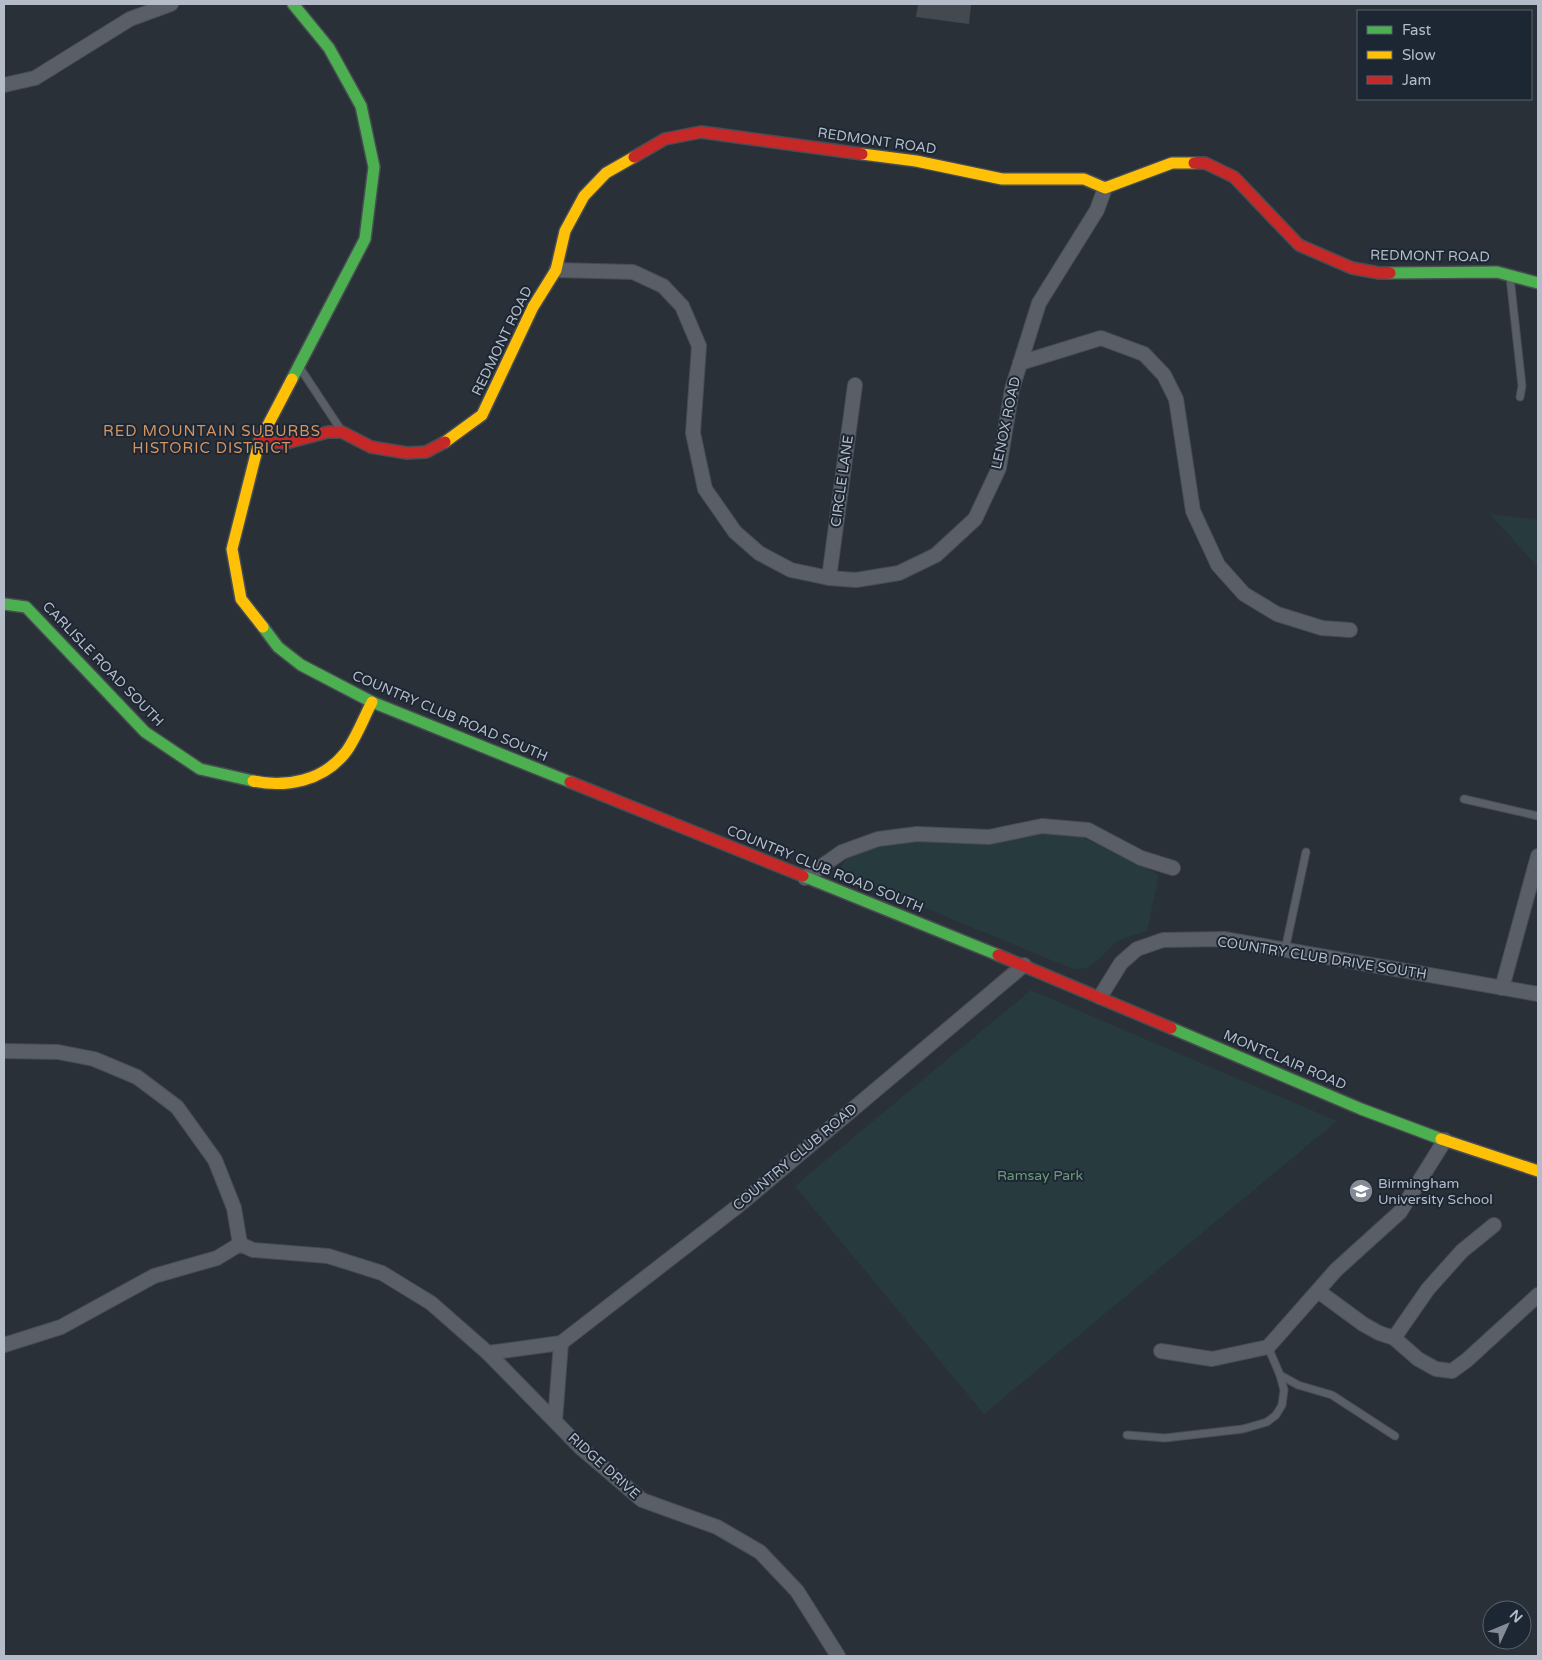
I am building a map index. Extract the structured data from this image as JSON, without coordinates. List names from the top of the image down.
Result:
{
  "streets": {
    "main road": [
      "REDMONT ROAD",
      "CARLISLE ROAD SOUTH",
      "COUNTRY CLUB ROAD SOUTH",
      "MONTCLAIR ROAD"
    ],
    "street": [
      "LENOX ROAD",
      "CIRCLE LANE",
      "COUNTRY CLUB DRIVE SOUTH",
      "COUNTRY CLUB ROAD",
      "RIDGE DRIVE"
    ]
  },
  "crossings": [
    ["REDMONT ROAD", "LENOX ROAD"],
    ["REDMONT ROAD", "COUNTRY CLUB ROAD SOUTH"],
    ["LENOX ROAD", "CIRCLE LANE"],
    ["CARLISLE ROAD SOUTH", "COUNTRY CLUB ROAD SOUTH"],
    ["COUNTRY CLUB ROAD SOUTH", "MONTCLAIR ROAD"],
    ["COUNTRY CLUB ROAD SOUTH", "COUNTRY CLUB ROAD"],
    ["COUNTRY CLUB DRIVE SOUTH", "MONTCLAIR ROAD"],
    ["MONTCLAIR ROAD", "COUNTRY CLUB ROAD"]
  ],
  "districts": ["RED MOUNTAIN SUBURBS HISTORIC DISTRICT"],
  "parks": ["Ramsay Park"],
  "places": {
    "school or university": ["Birmingham University School"]
  },
  "legend": ["Fast", "Slow", "Jam"],
  "north": "top right"
}
